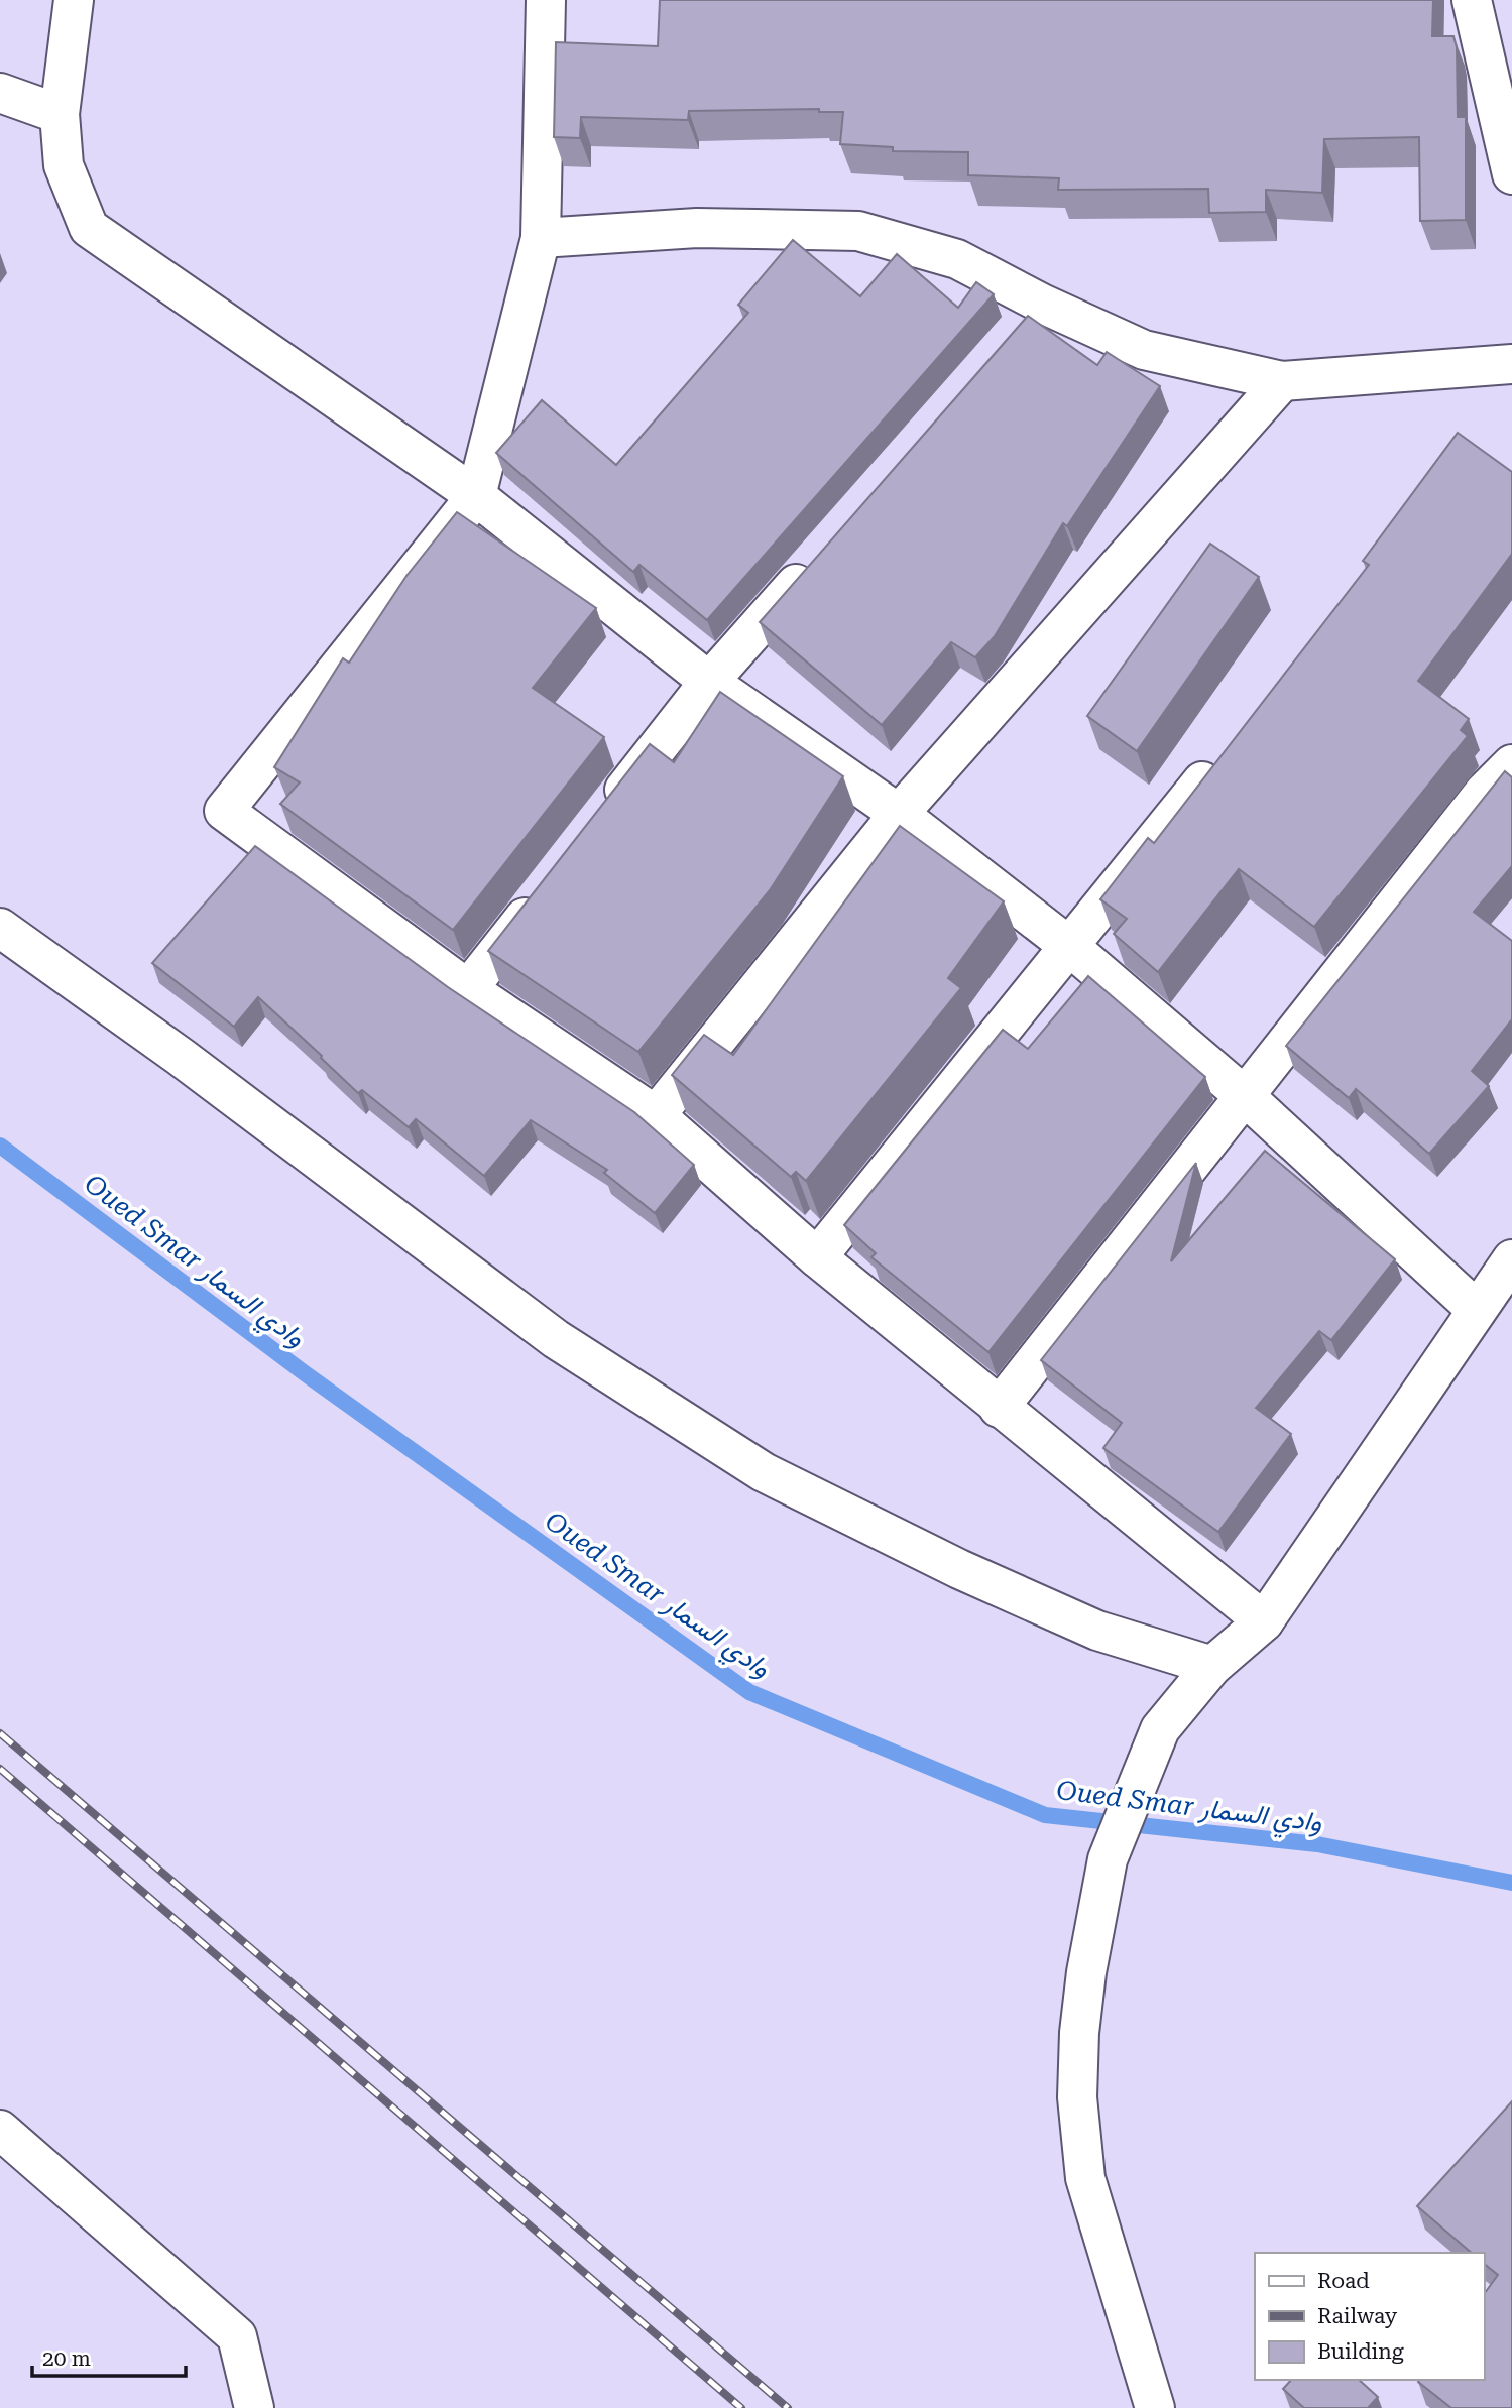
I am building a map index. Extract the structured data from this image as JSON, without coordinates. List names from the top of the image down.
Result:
{
  "water": ["Oued Smar وادي السمار"],
  "legend": ["Road", "Railway", "Building"],
  "scale_bar": "20 m"
}
